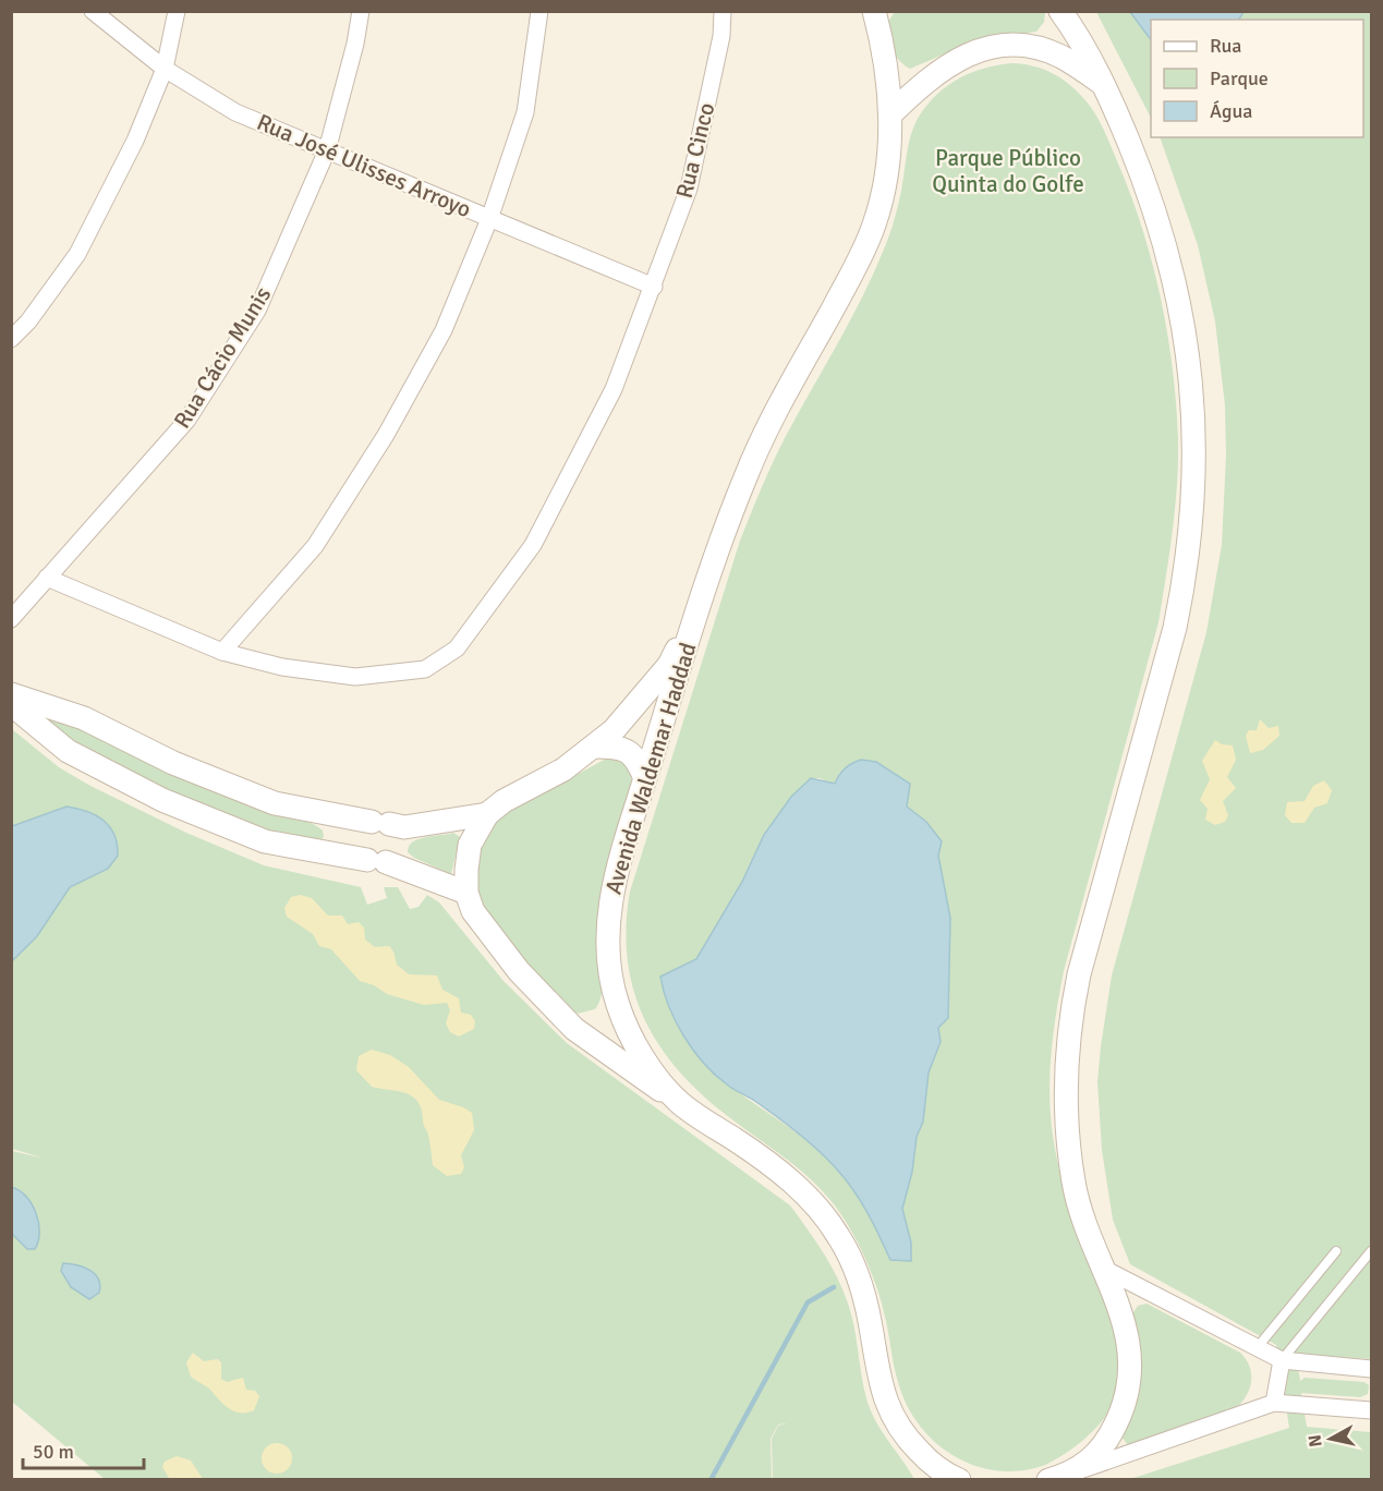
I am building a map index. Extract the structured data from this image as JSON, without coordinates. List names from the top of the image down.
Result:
{
  "streets": {
    "main road": ["Avenida Waldemar Haddad"],
    "street": ["Rua Cinco", "Rua José Ulisses Arroyo", "Rua Cácio Munis"]
  },
  "crossings": [
    ["Rua Cinco", "Rua José Ulisses Arroyo"],
    ["Rua Cinco", "Rua Cácio Munis"],
    ["Rua José Ulisses Arroyo", "Rua Cácio Munis"]
  ],
  "parks": ["Parque Público Quinta do Golfe"],
  "legend": ["Rua", "Parque", "Água"],
  "scale_bar": "50 m",
  "north": "left"
}
